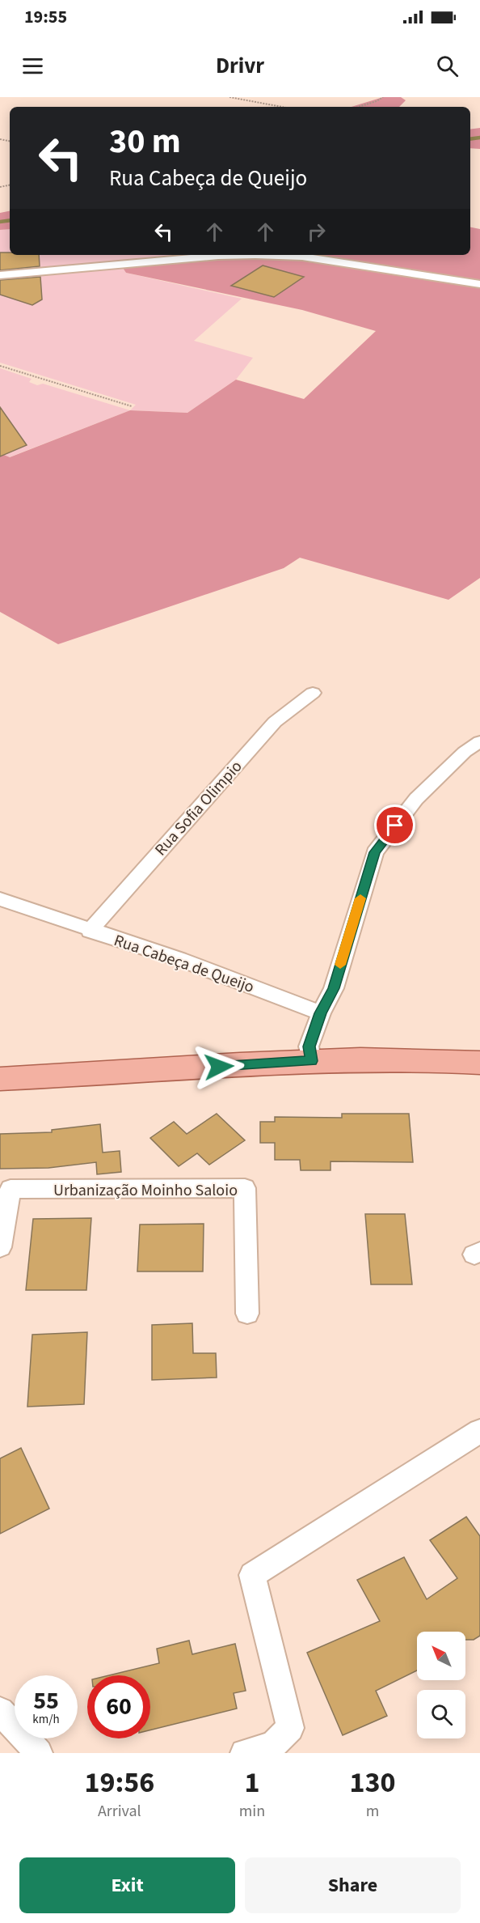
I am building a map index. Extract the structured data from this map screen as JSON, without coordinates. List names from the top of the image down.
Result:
{
  "streets": {
    "street": ["Rua Sofia Olimpio", "Rua Cabeça de Queijo", "Urbanização Moinho Saloio"]
  },
  "crossings": [
    ["Rua Sofia Olimpio", "Rua Cabeça de Queijo"]
  ],
  "north": "top left",
  "page": {
    "status": "19:55",
    "header": "Drivr",
    "turn": ["30 m", "Rua Cabeça de Queijo"],
    "speed": "55 km/h",
    "limit": "60",
    "eta": [
      "19:56",
      "Arrival",
      "1",
      "min",
      "130",
      "m"
    ],
    "buttons": ["Exit", "Share"]
  }
}
